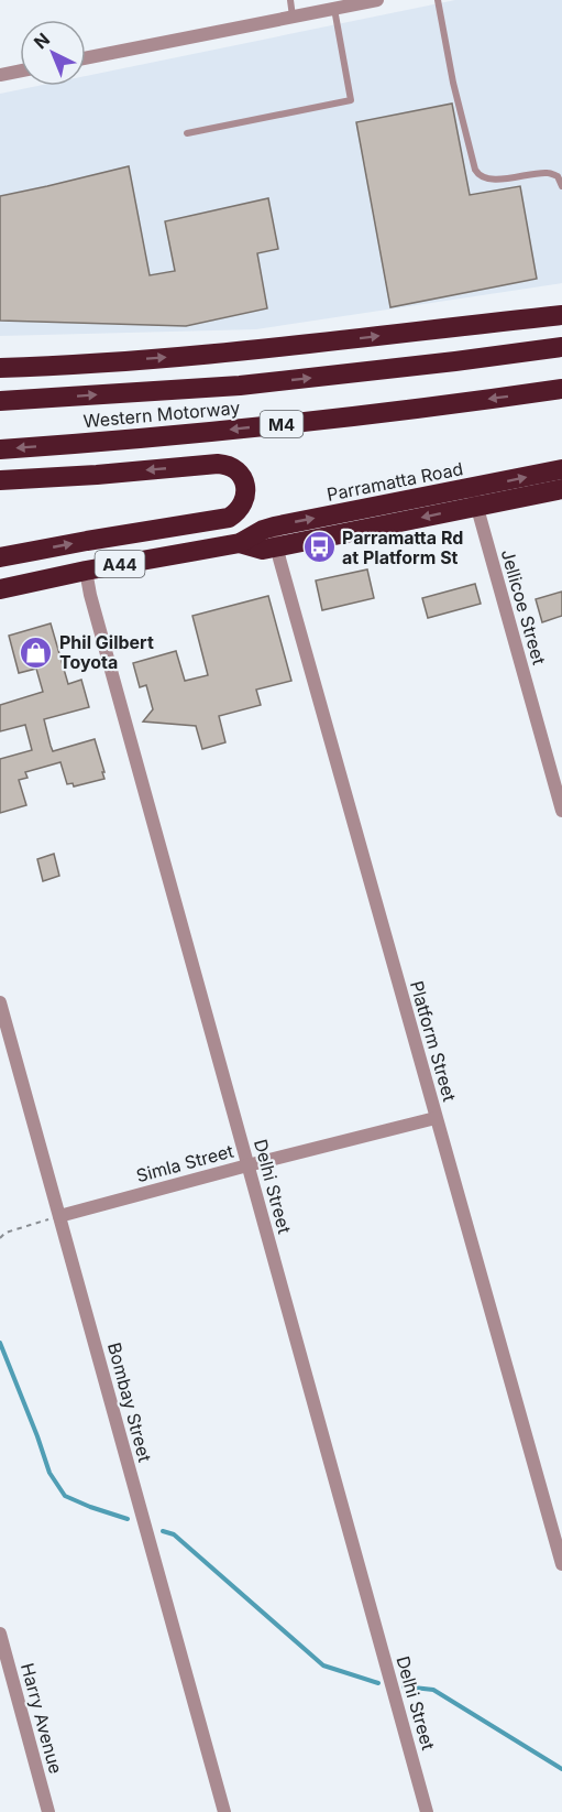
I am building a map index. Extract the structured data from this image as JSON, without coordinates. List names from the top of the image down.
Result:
{
  "streets": {
    "highway": [
      "Western Motorway",
      "M4",
      "Parramatta Road",
      "A44"
    ],
    "street": [
      "Jellicoe Street",
      "Platform Street",
      "Simla Street",
      "Delhi Street",
      "Bombay Street",
      "Harry Avenue"
    ]
  },
  "crossings": [
    ["Parramatta Road", "Jellicoe Street"],
    ["Parramatta Road", "Platform Street"],
    ["Parramatta Road", "Delhi Street"],
    ["Platform Street", "Simla Street"],
    ["Simla Street", "Delhi Street"],
    ["Simla Street", "Bombay Street"]
  ],
  "places": {
    "bus stop": ["Parramatta Rd at Platform St"],
    "shop": ["Phil Gilbert Toyota"]
  },
  "north": "top left"
}
